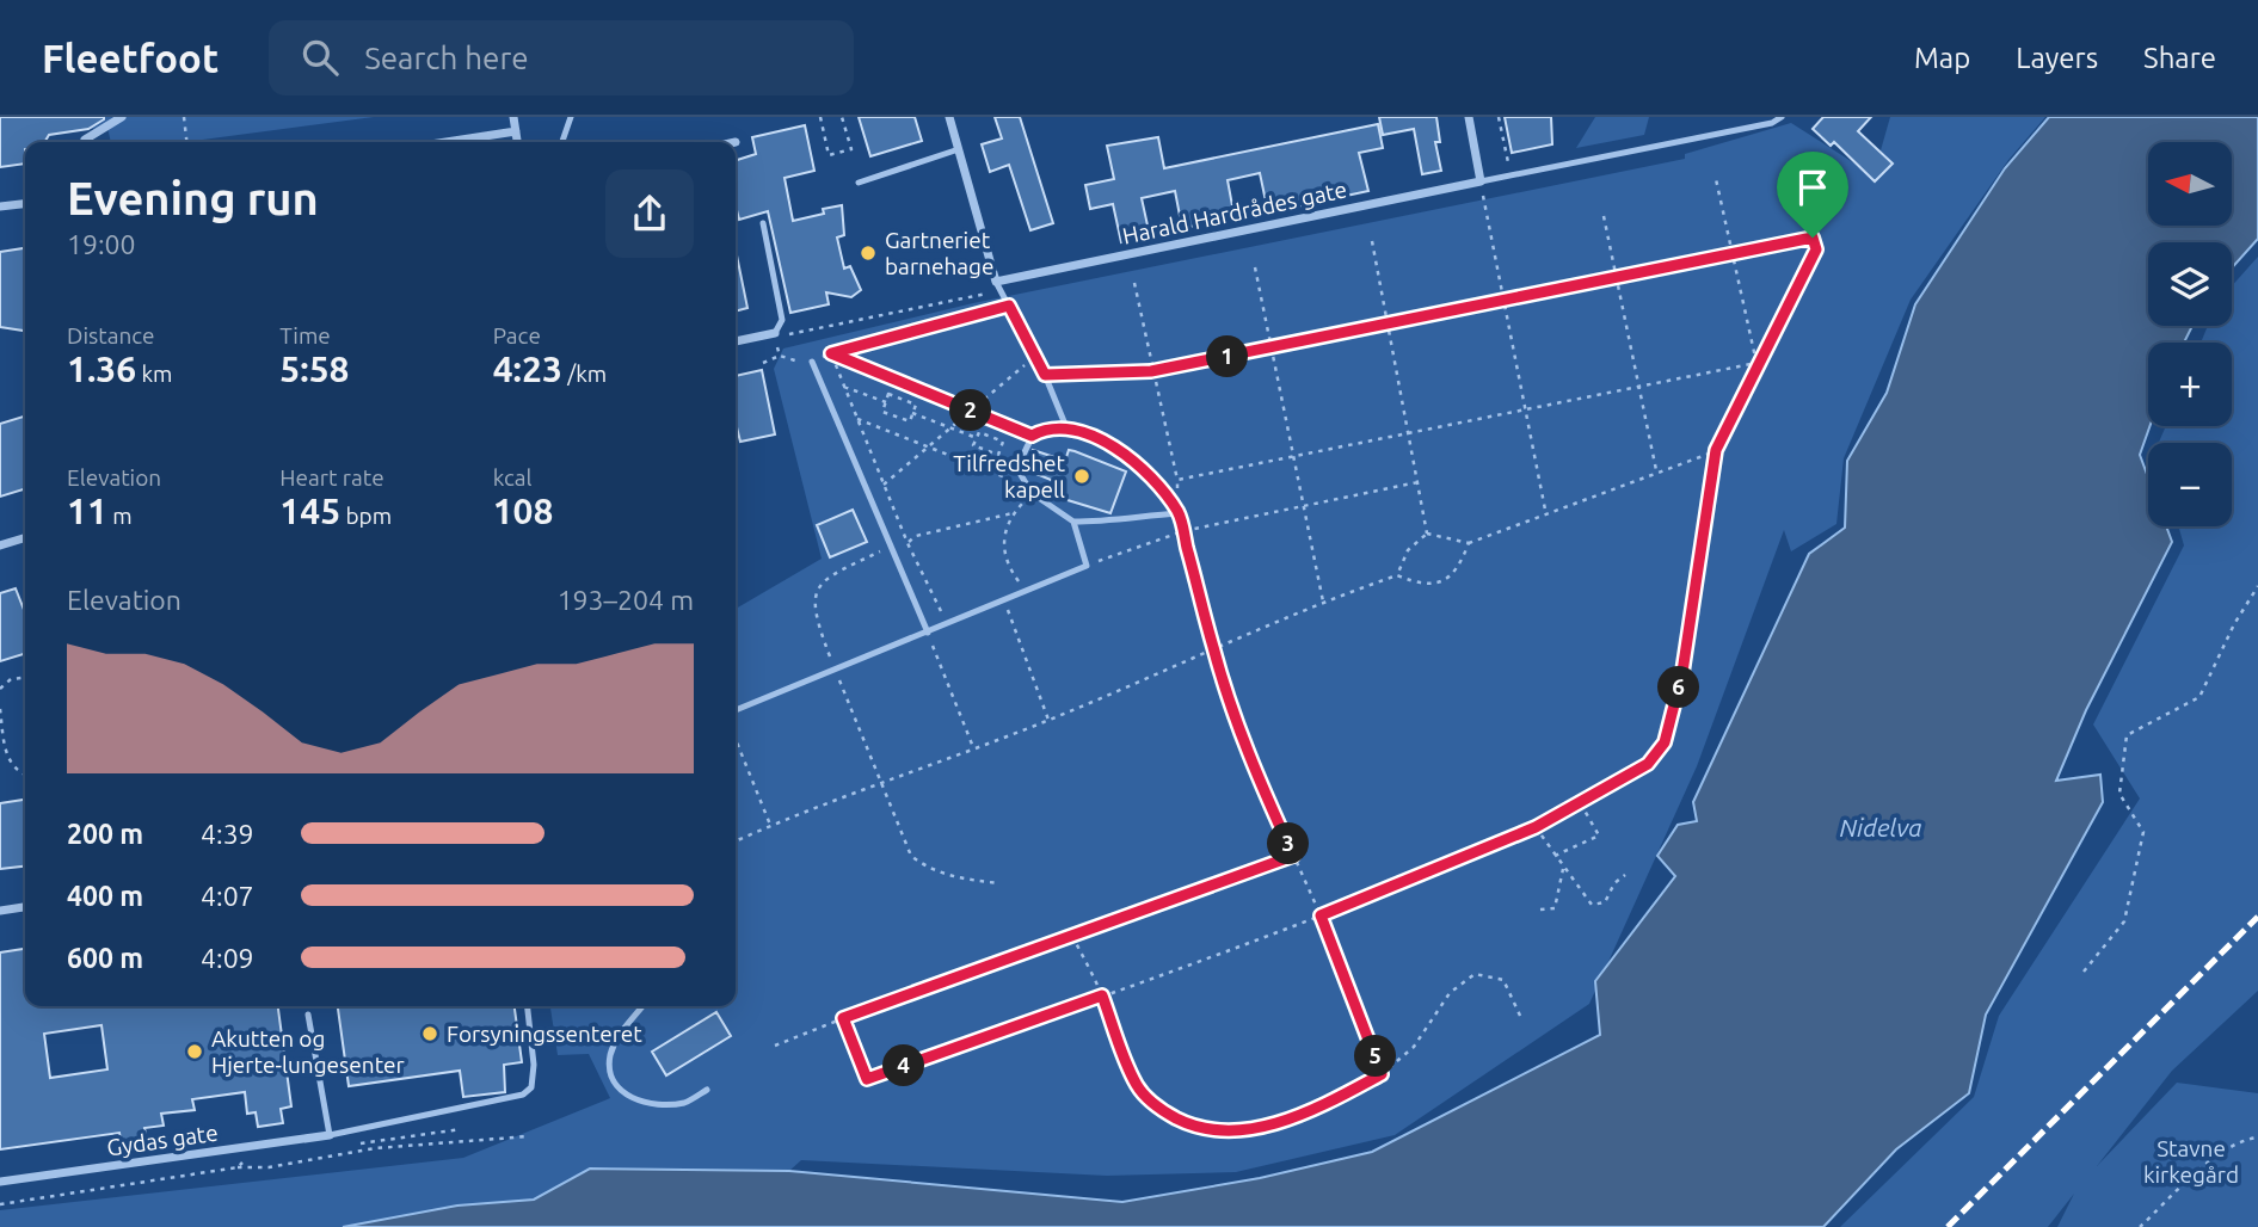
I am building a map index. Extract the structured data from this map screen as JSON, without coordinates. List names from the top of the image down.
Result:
{
  "streets": {
    "street": ["Harald Hardrådes gate", "Gydas gate"]
  },
  "water": ["Nidelva"],
  "parks": ["Stavne kirkegård"],
  "places": [
    "Gartneriet barnehage",
    "Tilfredshet kapell",
    "Forsyningssenteret",
    "Akutten og Hjerte-lungesenter"
  ],
  "north": "left",
  "page": {
    "header": "Fleetfoot",
    "search": "Search here",
    "nav": ["Map", "Layers", "Share"],
    "map_buttons": ["+", "−"],
    "heading": ["Evening run", "19:00"],
    "stats": [
      ["Distance", "1.36 km"],
      ["Time", "5:58"],
      ["Pace", "4:23 /km"],
      ["Elevation", "11 m"],
      ["Heart rate", "145 bpm"],
      ["kcal", "108"]
    ],
    "pins": [
      "1",
      "2",
      "6",
      "3",
      "5",
      "4"
    ],
    "chart": ["Elevation", "193–204 m"],
    "list": [
      {
        "name": "200 m",
        "note": "4:39"
      },
      {
        "name": "400 m",
        "note": "4:07"
      },
      {
        "name": "600 m",
        "note": "4:09"
      }
    ]
  }
}
